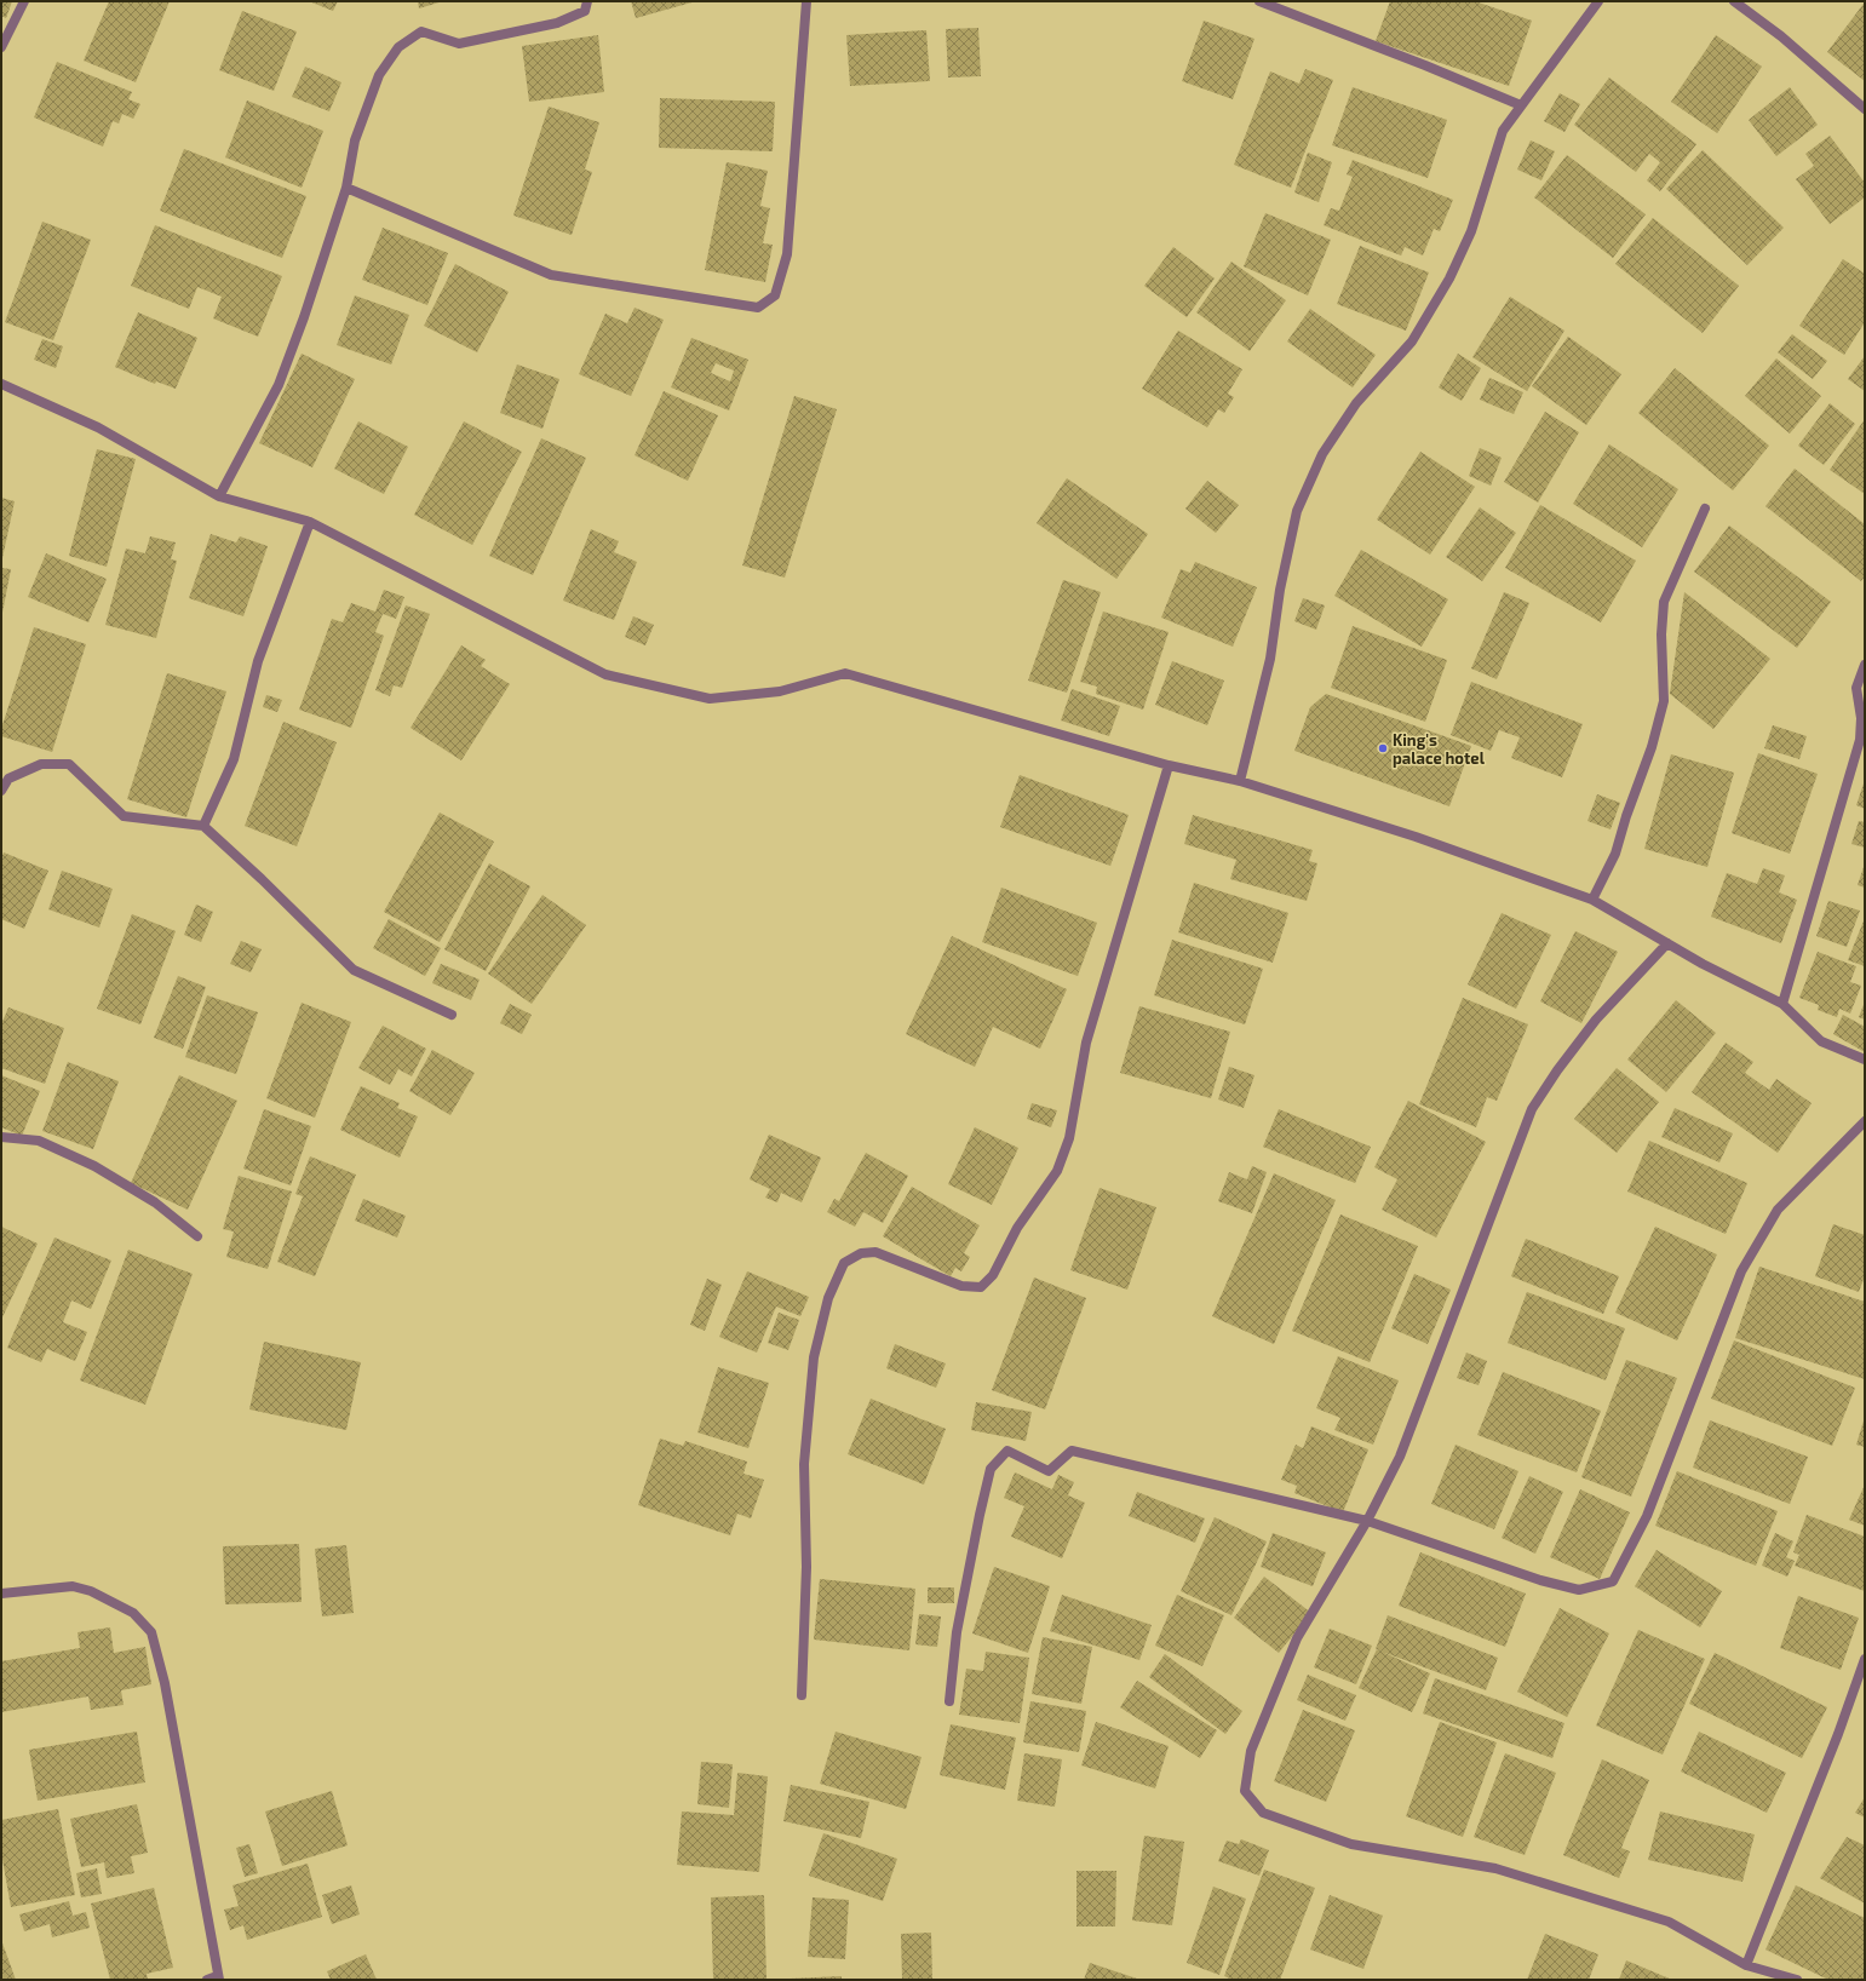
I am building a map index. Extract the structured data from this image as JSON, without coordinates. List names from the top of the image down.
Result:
{
  "places": ["King's palace hotel"]
}
